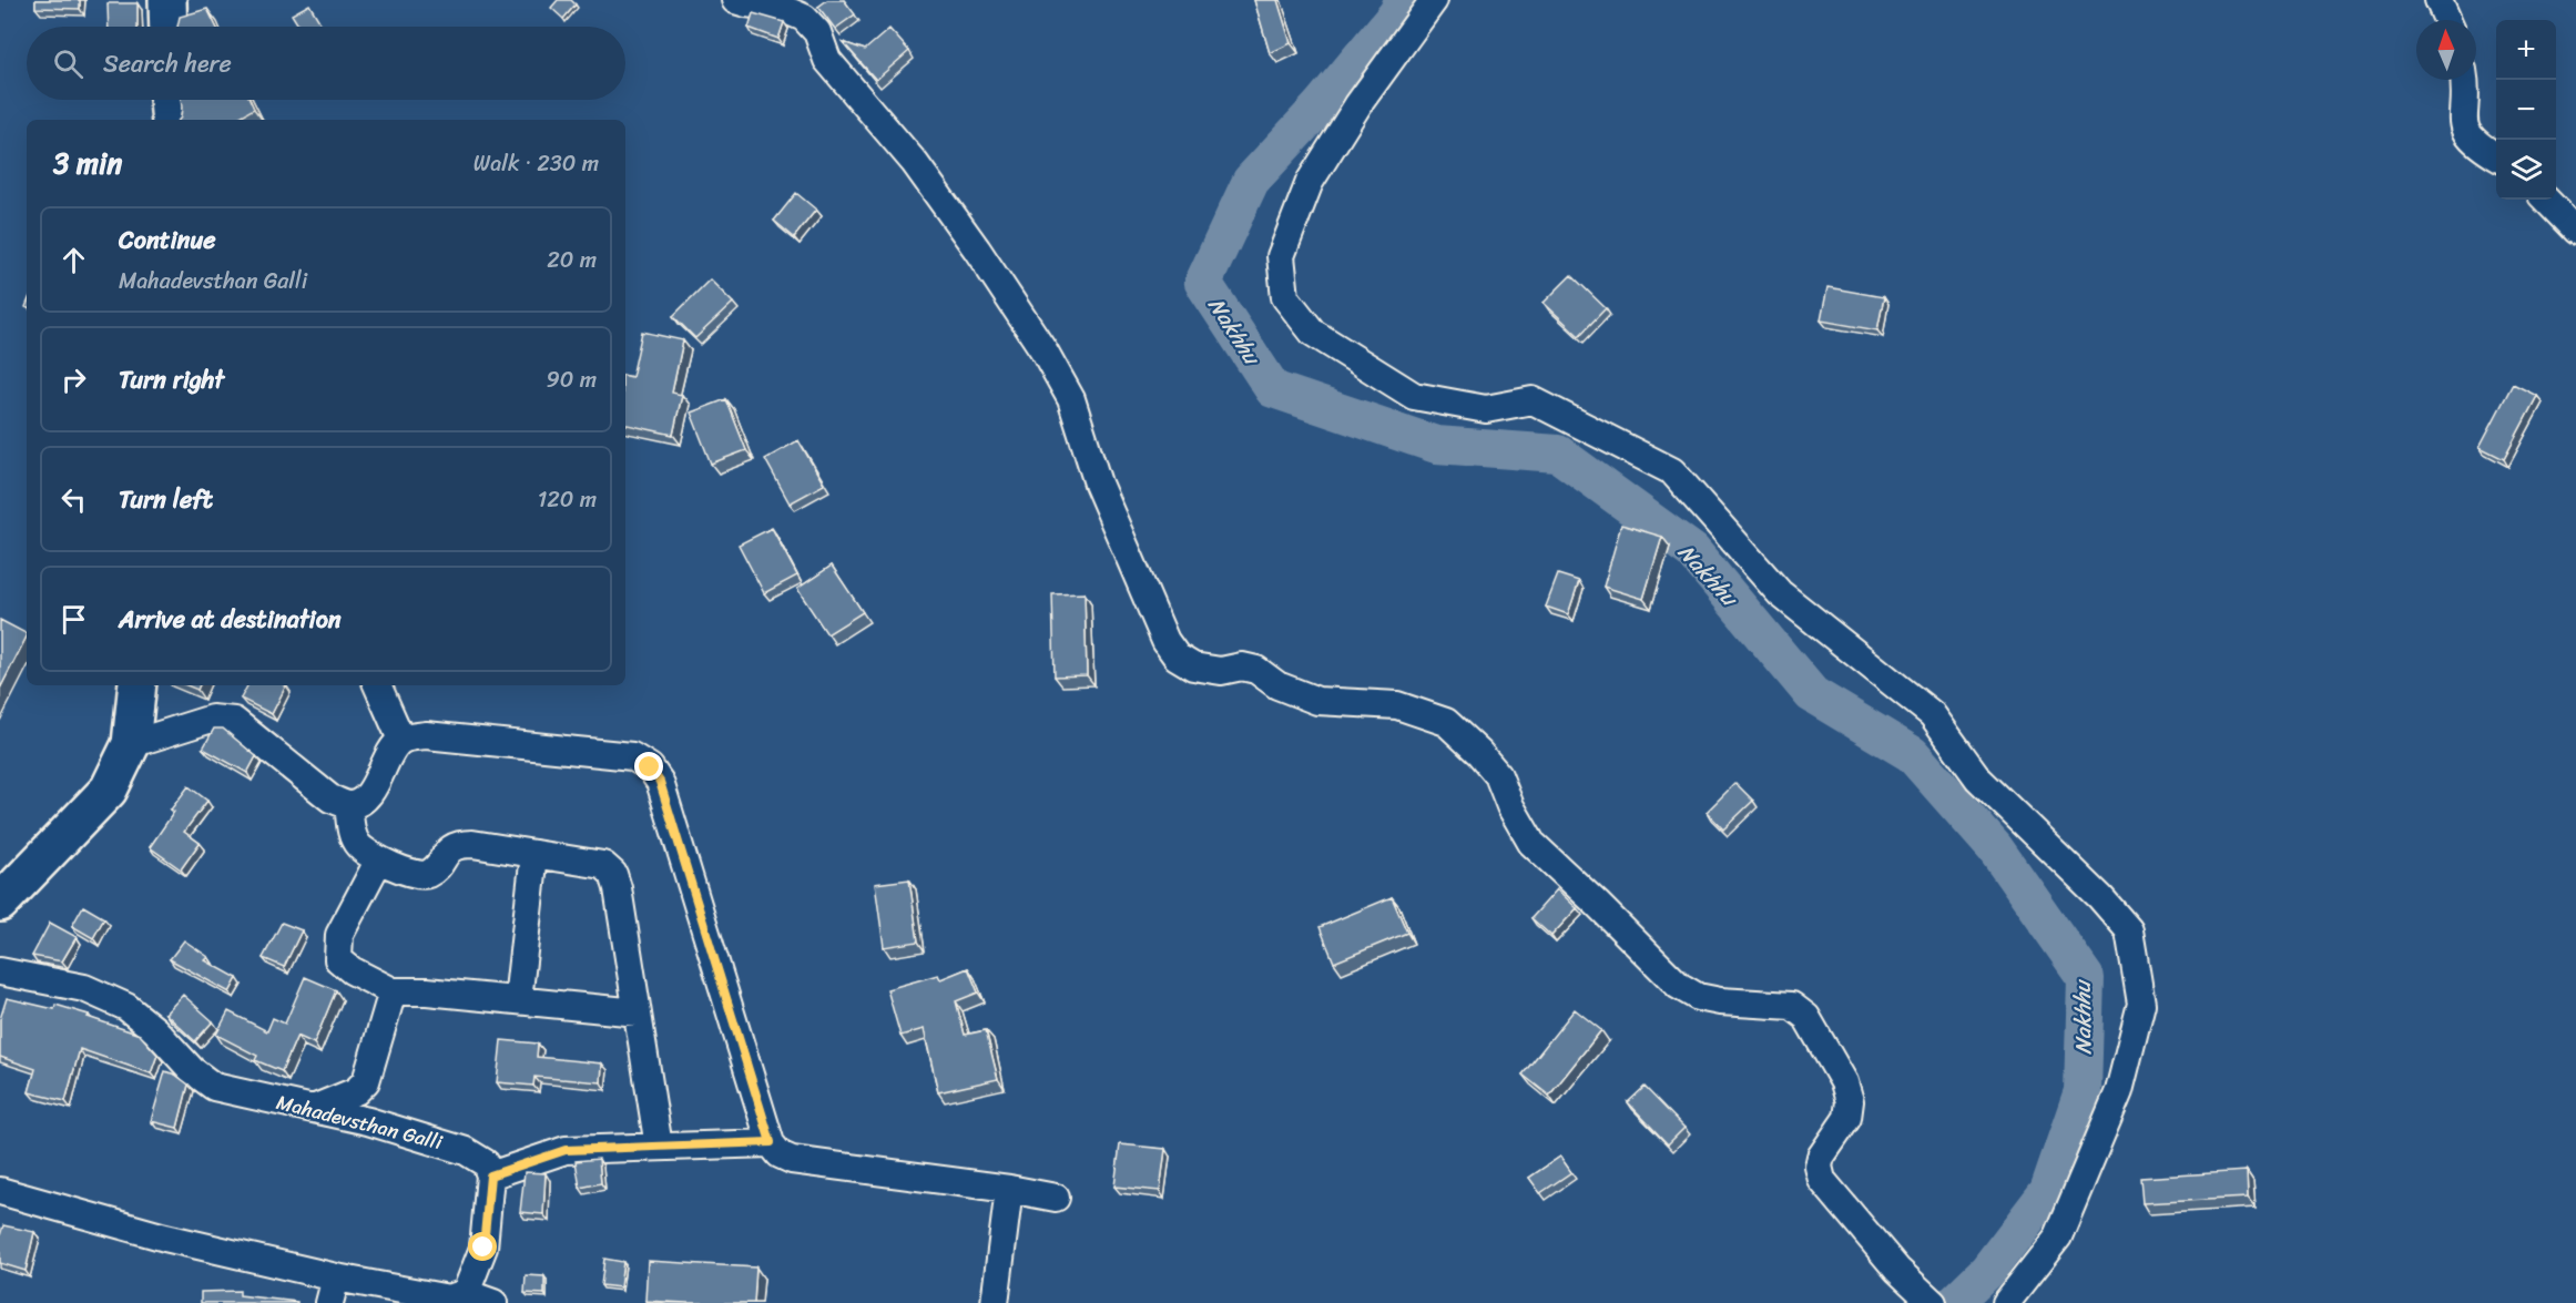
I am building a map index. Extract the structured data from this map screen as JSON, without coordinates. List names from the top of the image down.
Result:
{
  "streets": {
    "street": ["Mahadevsthan Galli"]
  },
  "water": ["Nakhhu"],
  "north": "top",
  "page": {
    "map_buttons": ["+", "−"],
    "search": "Search here",
    "heading": ["3 min", "Walk · 230 m"],
    "list": [
      ["Continue", "Mahadevsthan Galli", "20 m"],
      ["Turn right", "90 m"],
      ["Turn left", "120 m"],
      "Arrive at destination"
    ]
  }
}
